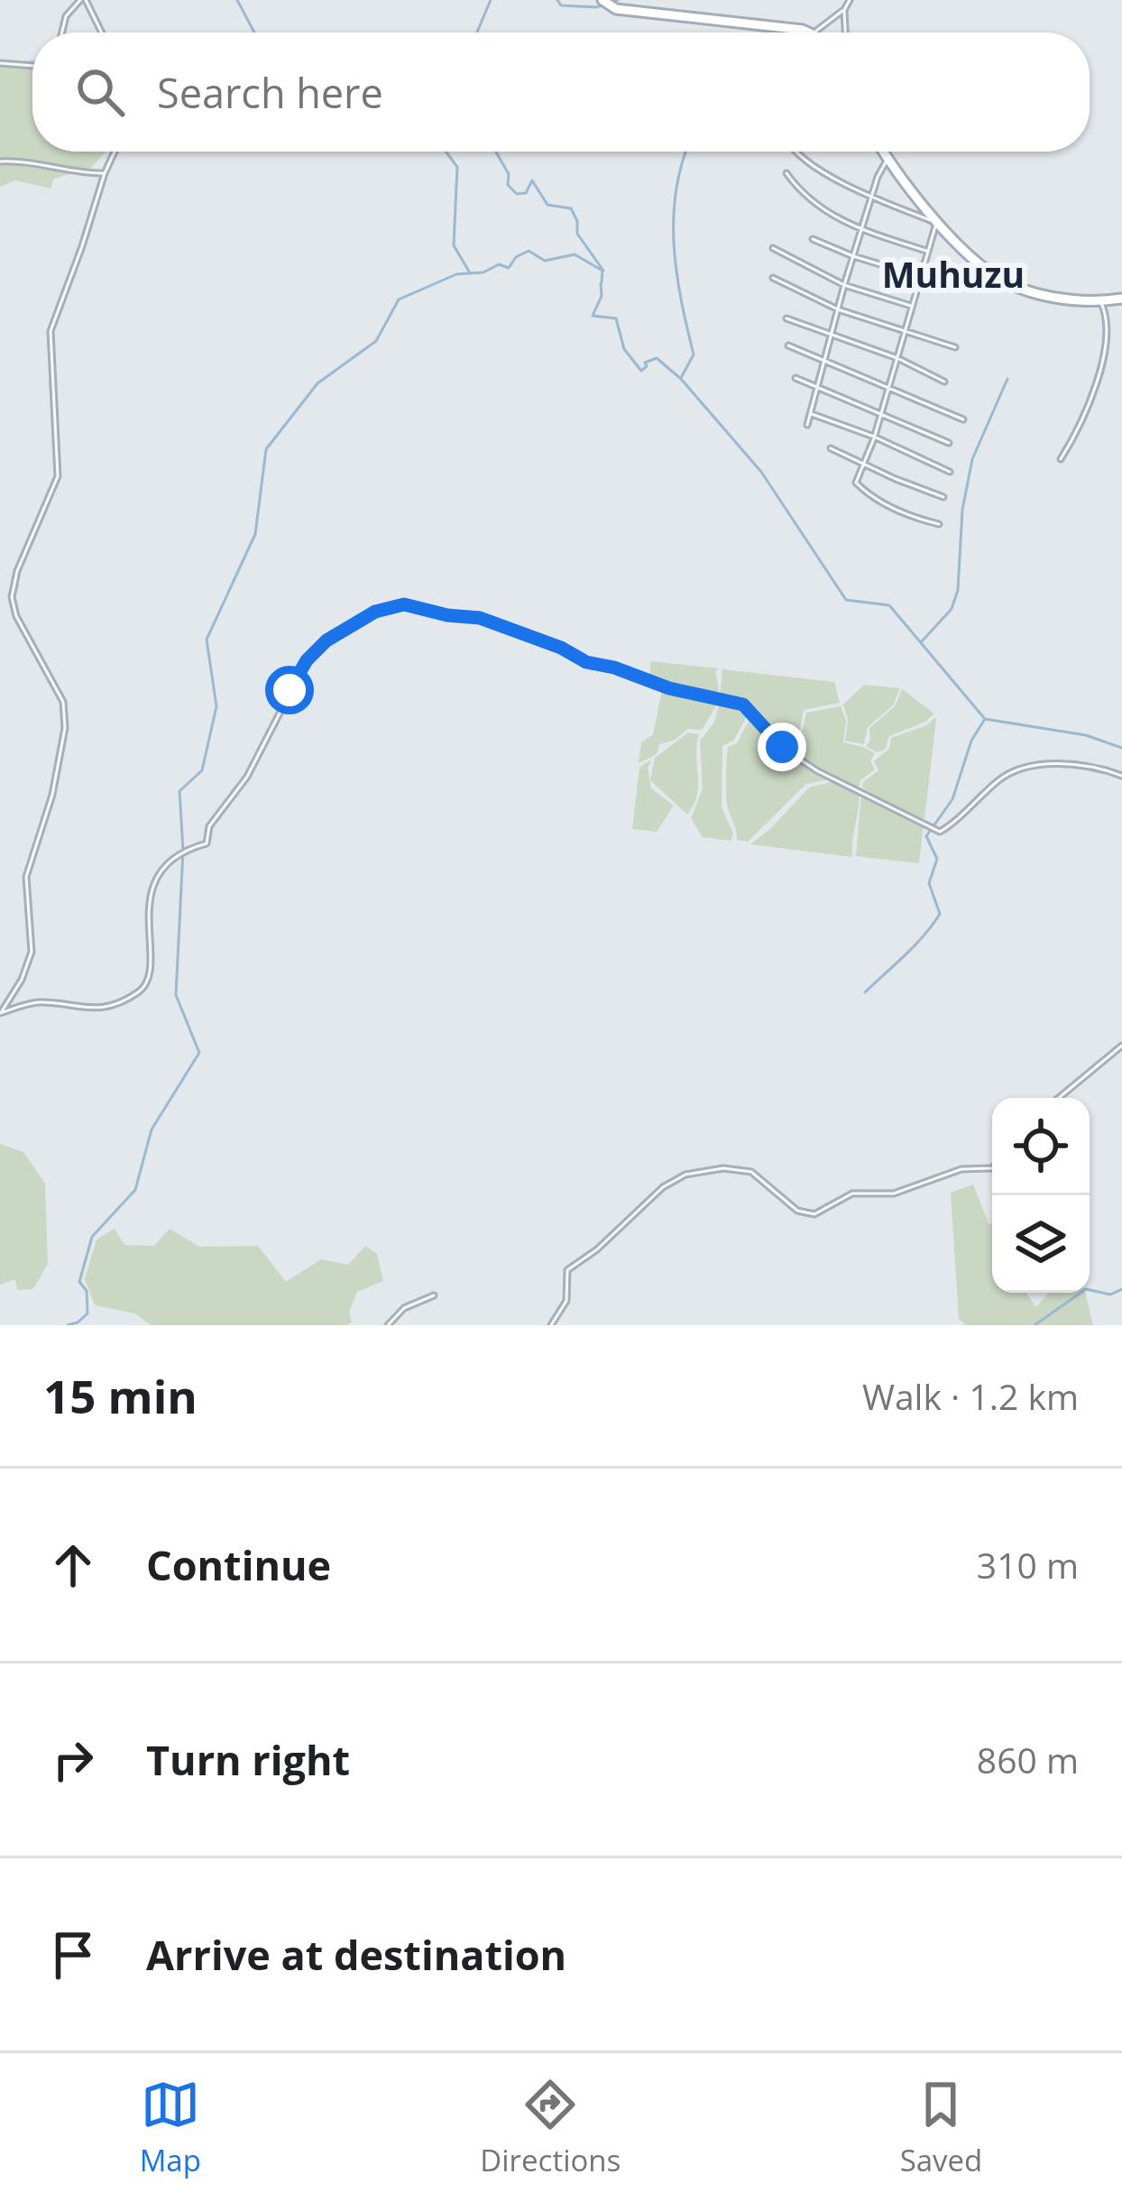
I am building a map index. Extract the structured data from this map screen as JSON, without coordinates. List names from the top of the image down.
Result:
{
  "districts": ["Muhuzu"],
  "page": {
    "search": "Search here",
    "heading": ["15 min", "Walk · 1.2 km"],
    "list": [
      ["Continue", "310 m"],
      ["Turn right", "860 m"],
      "Arrive at destination"
    ],
    "nav": ["Map", "Directions", "Saved"]
  }
}
